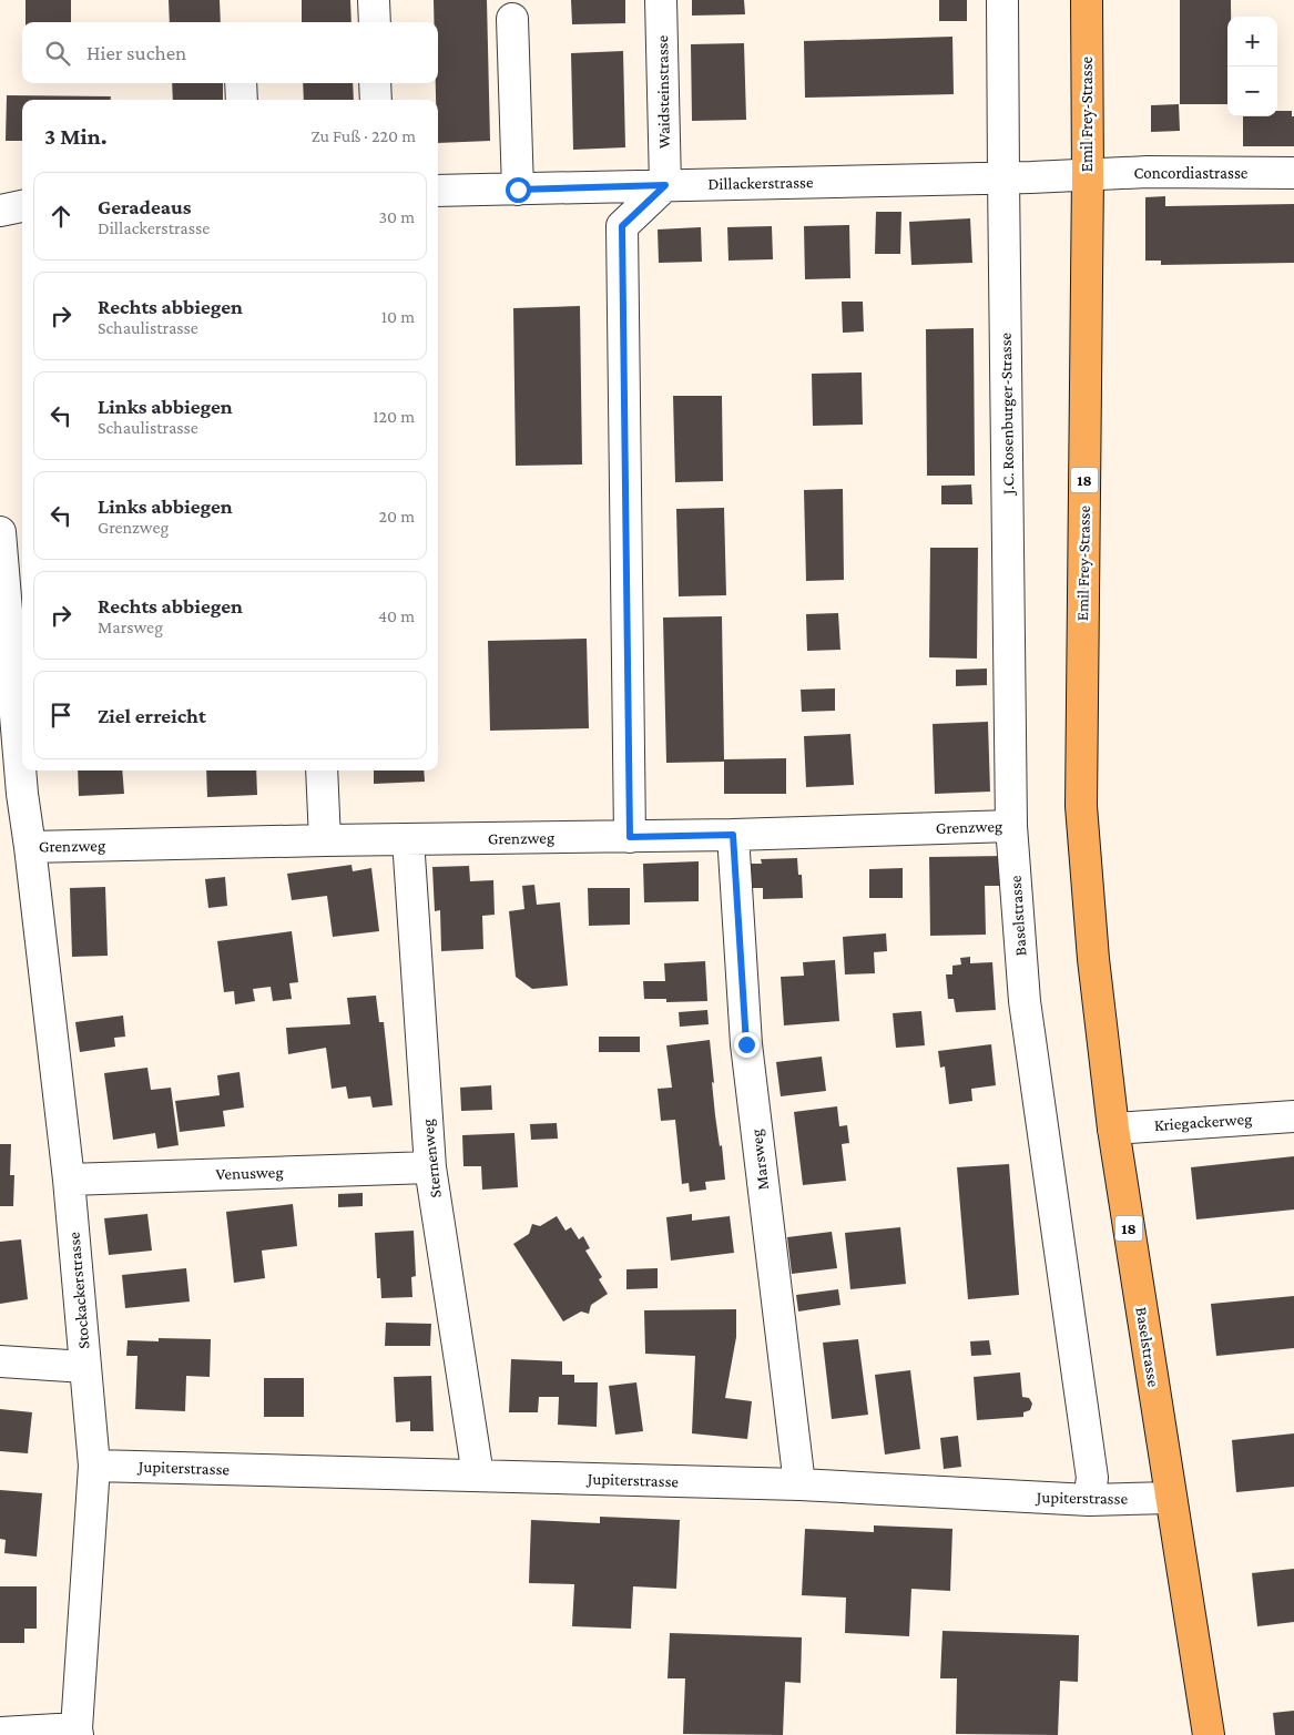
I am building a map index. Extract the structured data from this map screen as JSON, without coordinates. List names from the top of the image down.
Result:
{
  "streets": {
    "main road": ["Emil Frey-Strasse", "18", "Baselstrasse"],
    "street": [
      "Waidsteinstrasse",
      "Concordiastrasse",
      "Dillackerstrasse",
      "J.C. Rosenburger-Strasse",
      "Grenzweg",
      "Kriegackerweg",
      "Sternenweg",
      "Marsweg",
      "Venusweg",
      "Stockackerstrasse",
      "Jupiterstrasse"
    ]
  },
  "crossings": [
    ["Waidsteinstrasse", "Dillackerstrasse"],
    ["Emil Frey-Strasse", "Concordiastrasse"],
    ["Emil Frey-Strasse", "Dillackerstrasse"],
    ["Emil Frey-Strasse", "Baselstrasse"],
    ["Concordiastrasse", "Dillackerstrasse"],
    ["Dillackerstrasse", "J.C. Rosenburger-Strasse"],
    ["J.C. Rosenburger-Strasse", "Grenzweg"],
    ["J.C. Rosenburger-Strasse", "Baselstrasse"],
    ["Grenzweg", "Baselstrasse"],
    ["Grenzweg", "Sternenweg"],
    ["Grenzweg", "Marsweg"],
    ["Grenzweg", "Stockackerstrasse"],
    ["Baselstrasse", "Kriegackerweg"],
    ["Baselstrasse", "Jupiterstrasse"],
    ["Sternenweg", "Venusweg"],
    ["Sternenweg", "Jupiterstrasse"],
    ["Marsweg", "Jupiterstrasse"],
    ["Venusweg", "Stockackerstrasse"],
    ["Stockackerstrasse", "Jupiterstrasse"]
  ],
  "page": {
    "map_buttons": ["+", "−"],
    "search": "Hier suchen",
    "heading": ["3 Min.", "Zu Fuß · 220 m"],
    "list": [
      ["Geradeaus", "Dillackerstrasse", "30 m"],
      ["Rechts abbiegen", "Schaulistrasse", "10 m"],
      ["Links abbiegen", "Schaulistrasse", "120 m"],
      ["Links abbiegen", "Grenzweg", "20 m"],
      ["Rechts abbiegen", "Marsweg", "40 m"],
      "Ziel erreicht"
    ]
  }
}
